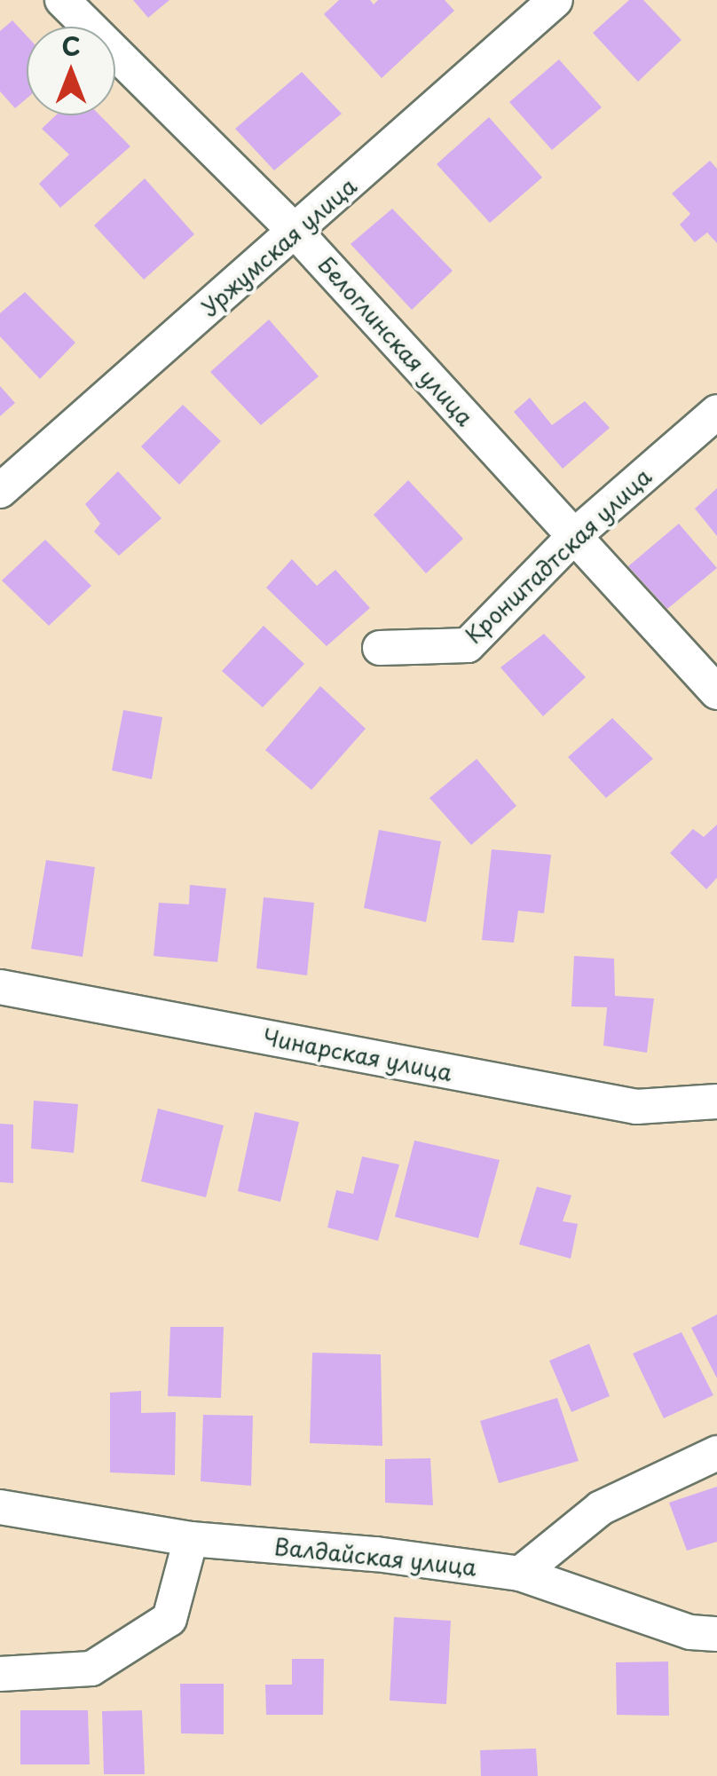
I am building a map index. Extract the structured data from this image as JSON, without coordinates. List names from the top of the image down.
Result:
{
  "streets": {
    "street": [
      "Уржумская улица",
      "Белоглинская улица",
      "Кронштадтская улица",
      "Чинарская улица",
      "Валдайская улица"
    ]
  },
  "crossings": [
    ["Уржумская улица", "Белоглинская улица"],
    ["Белоглинская улица", "Кронштадтская улица"]
  ],
  "north": "top"
}
